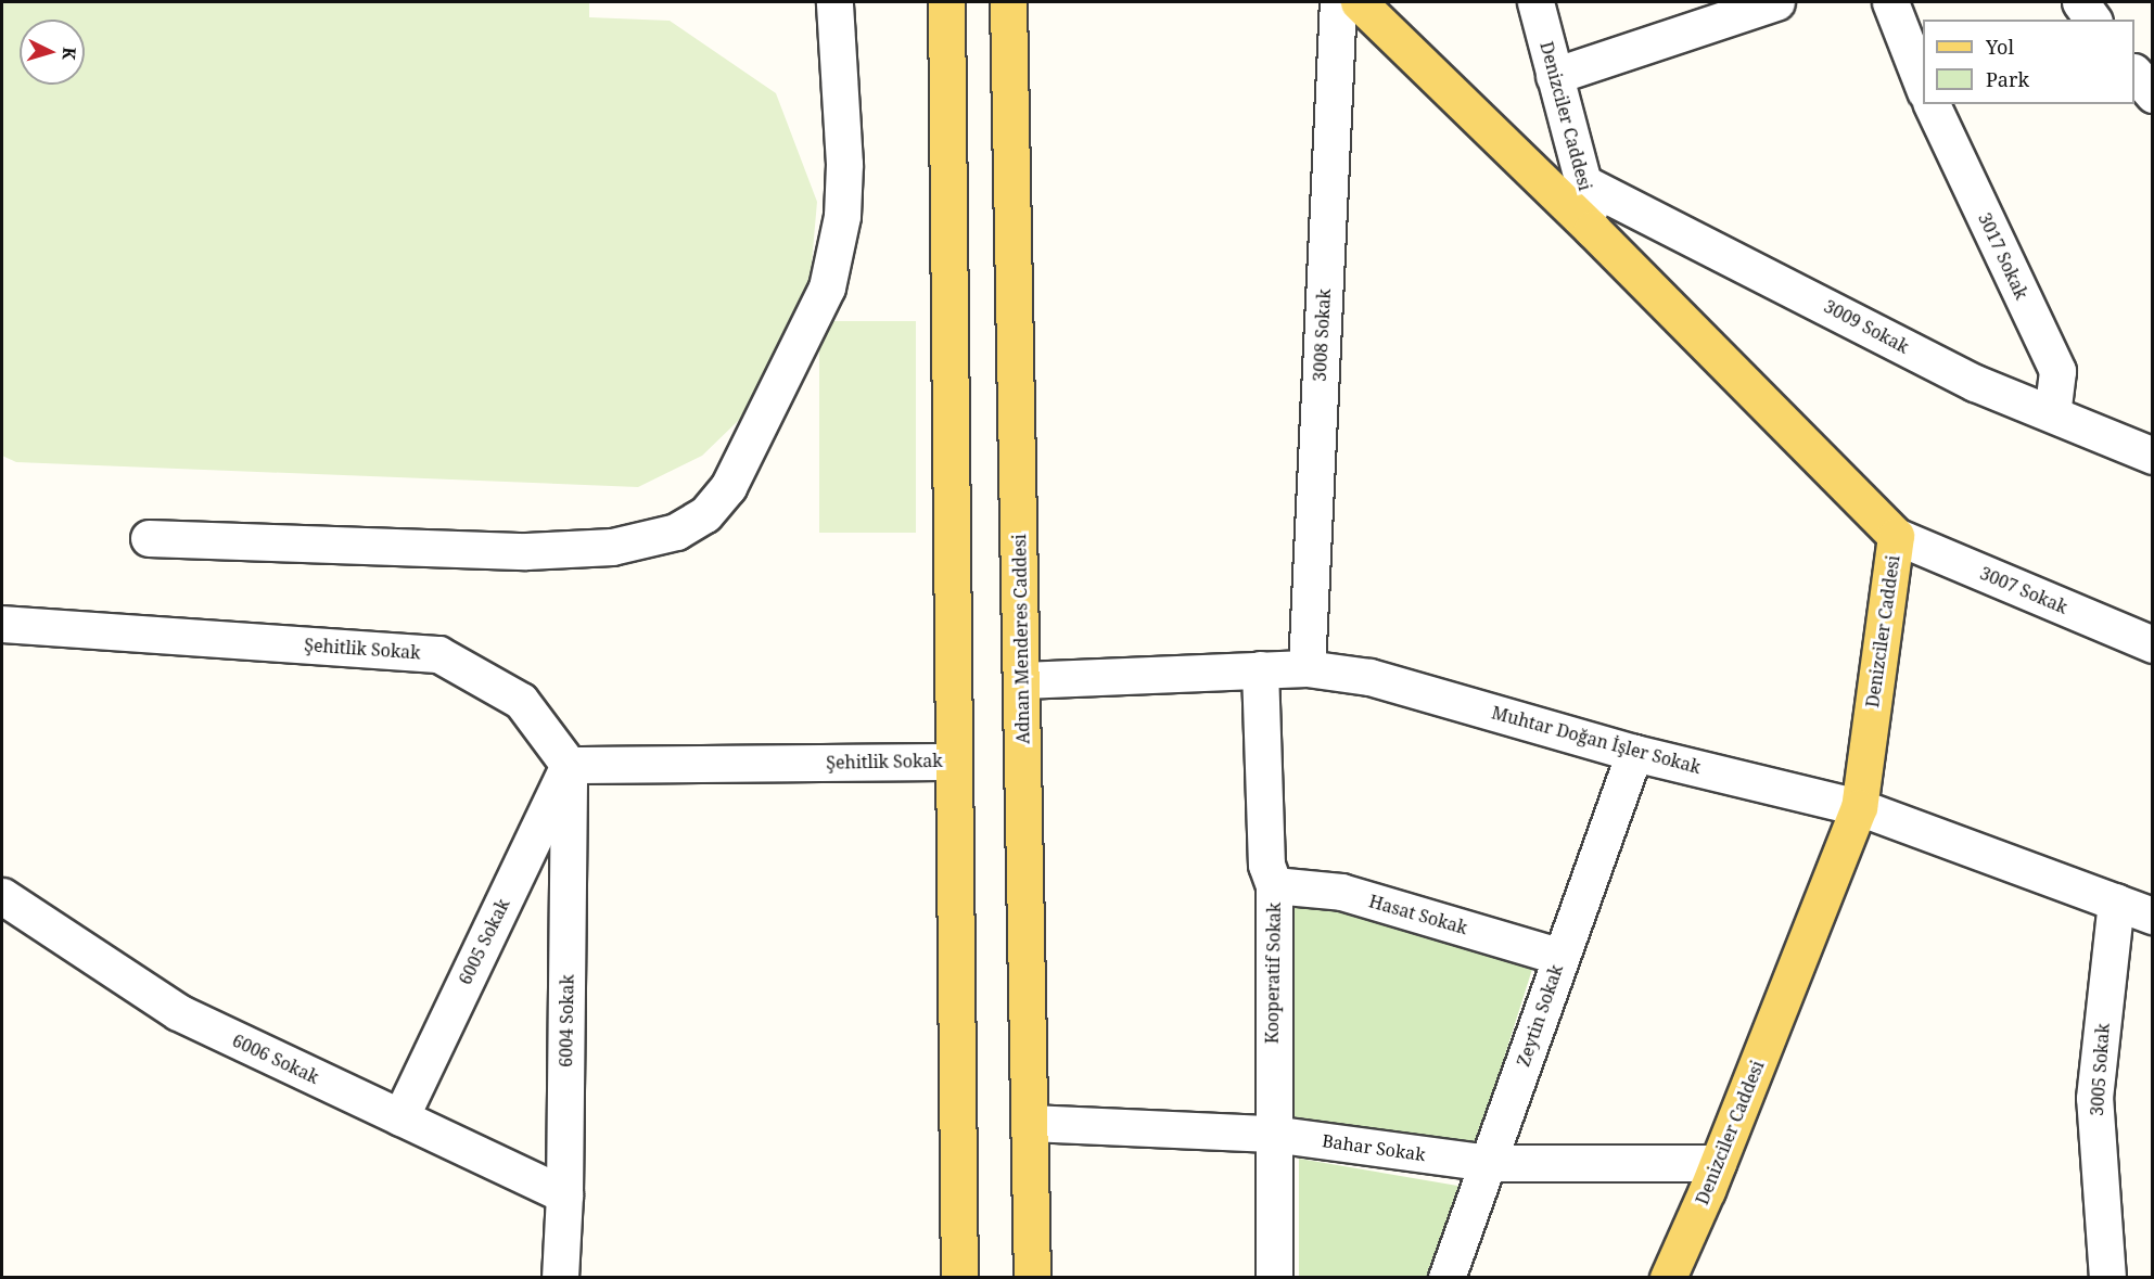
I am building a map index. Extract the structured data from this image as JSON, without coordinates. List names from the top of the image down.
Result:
{
  "streets": {
    "main road": ["Denizciler Caddesi", "Adnan Menderes Caddesi"],
    "street": [
      "3017 Sokak",
      "3009 Sokak",
      "3008 Sokak",
      "3007 Sokak",
      "Şehitlik Sokak",
      "Muhtar Doğan İşler Sokak",
      "Hasat Sokak",
      "6005 Sokak",
      "Kooperatif Sokak",
      "Zeytin Sokak",
      "6004 Sokak",
      "6006 Sokak",
      "3005 Sokak",
      "Bahar Sokak"
    ]
  },
  "crossings": [
    ["Denizciler Caddesi", "3009 Sokak"],
    ["Denizciler Caddesi", "3007 Sokak"],
    ["Denizciler Caddesi", "Muhtar Doğan İşler Sokak"],
    ["Denizciler Caddesi", "Bahar Sokak"],
    ["3017 Sokak", "3009 Sokak"],
    ["3008 Sokak", "Muhtar Doğan İşler Sokak"],
    ["Adnan Menderes Caddesi", "Muhtar Doğan İşler Sokak"],
    ["Adnan Menderes Caddesi", "Bahar Sokak"],
    ["Şehitlik Sokak", "6005 Sokak"],
    ["Şehitlik Sokak", "6004 Sokak"],
    ["Muhtar Doğan İşler Sokak", "Kooperatif Sokak"],
    ["Muhtar Doğan İşler Sokak", "Zeytin Sokak"],
    ["Muhtar Doğan İşler Sokak", "3005 Sokak"],
    ["Hasat Sokak", "Kooperatif Sokak"],
    ["Hasat Sokak", "Zeytin Sokak"],
    ["6005 Sokak", "6004 Sokak"],
    ["6005 Sokak", "6006 Sokak"],
    ["Kooperatif Sokak", "Bahar Sokak"],
    ["Zeytin Sokak", "Bahar Sokak"],
    ["6004 Sokak", "6006 Sokak"]
  ],
  "legend": ["Yol", "Park"],
  "north": "right"
}
